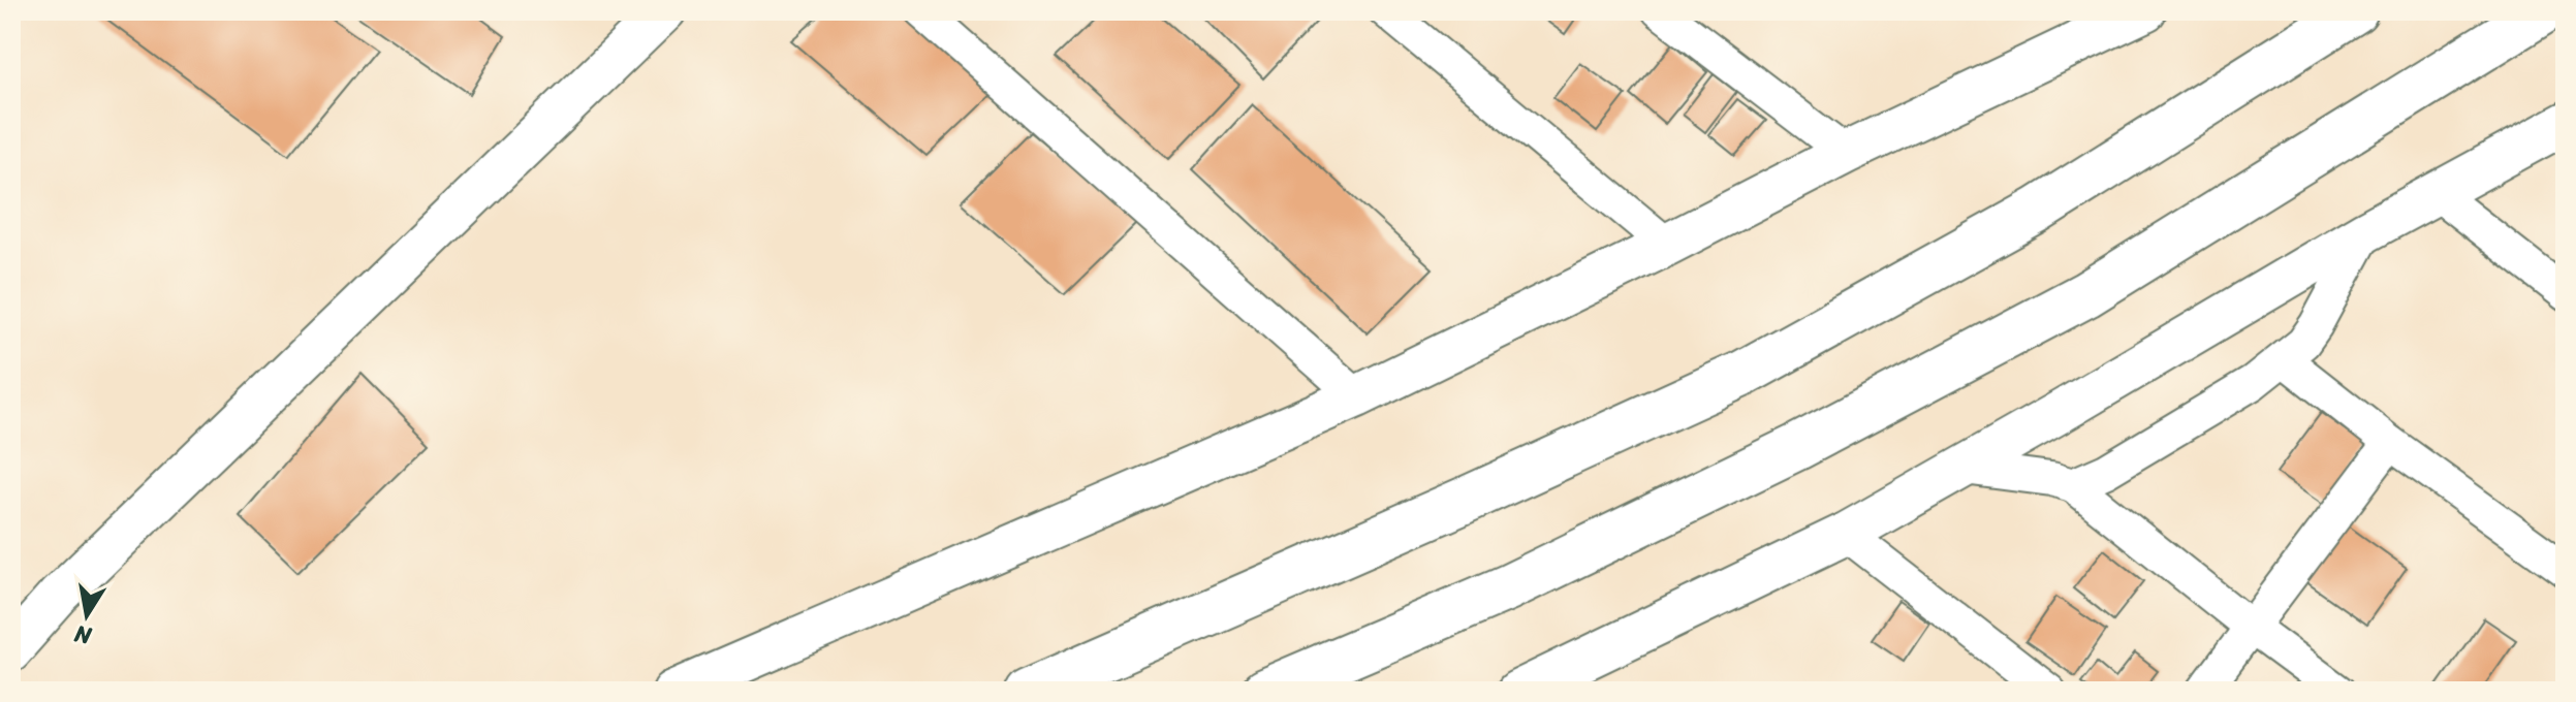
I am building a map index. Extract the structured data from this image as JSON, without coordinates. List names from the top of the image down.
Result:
{
  "north": "bottom"
}
